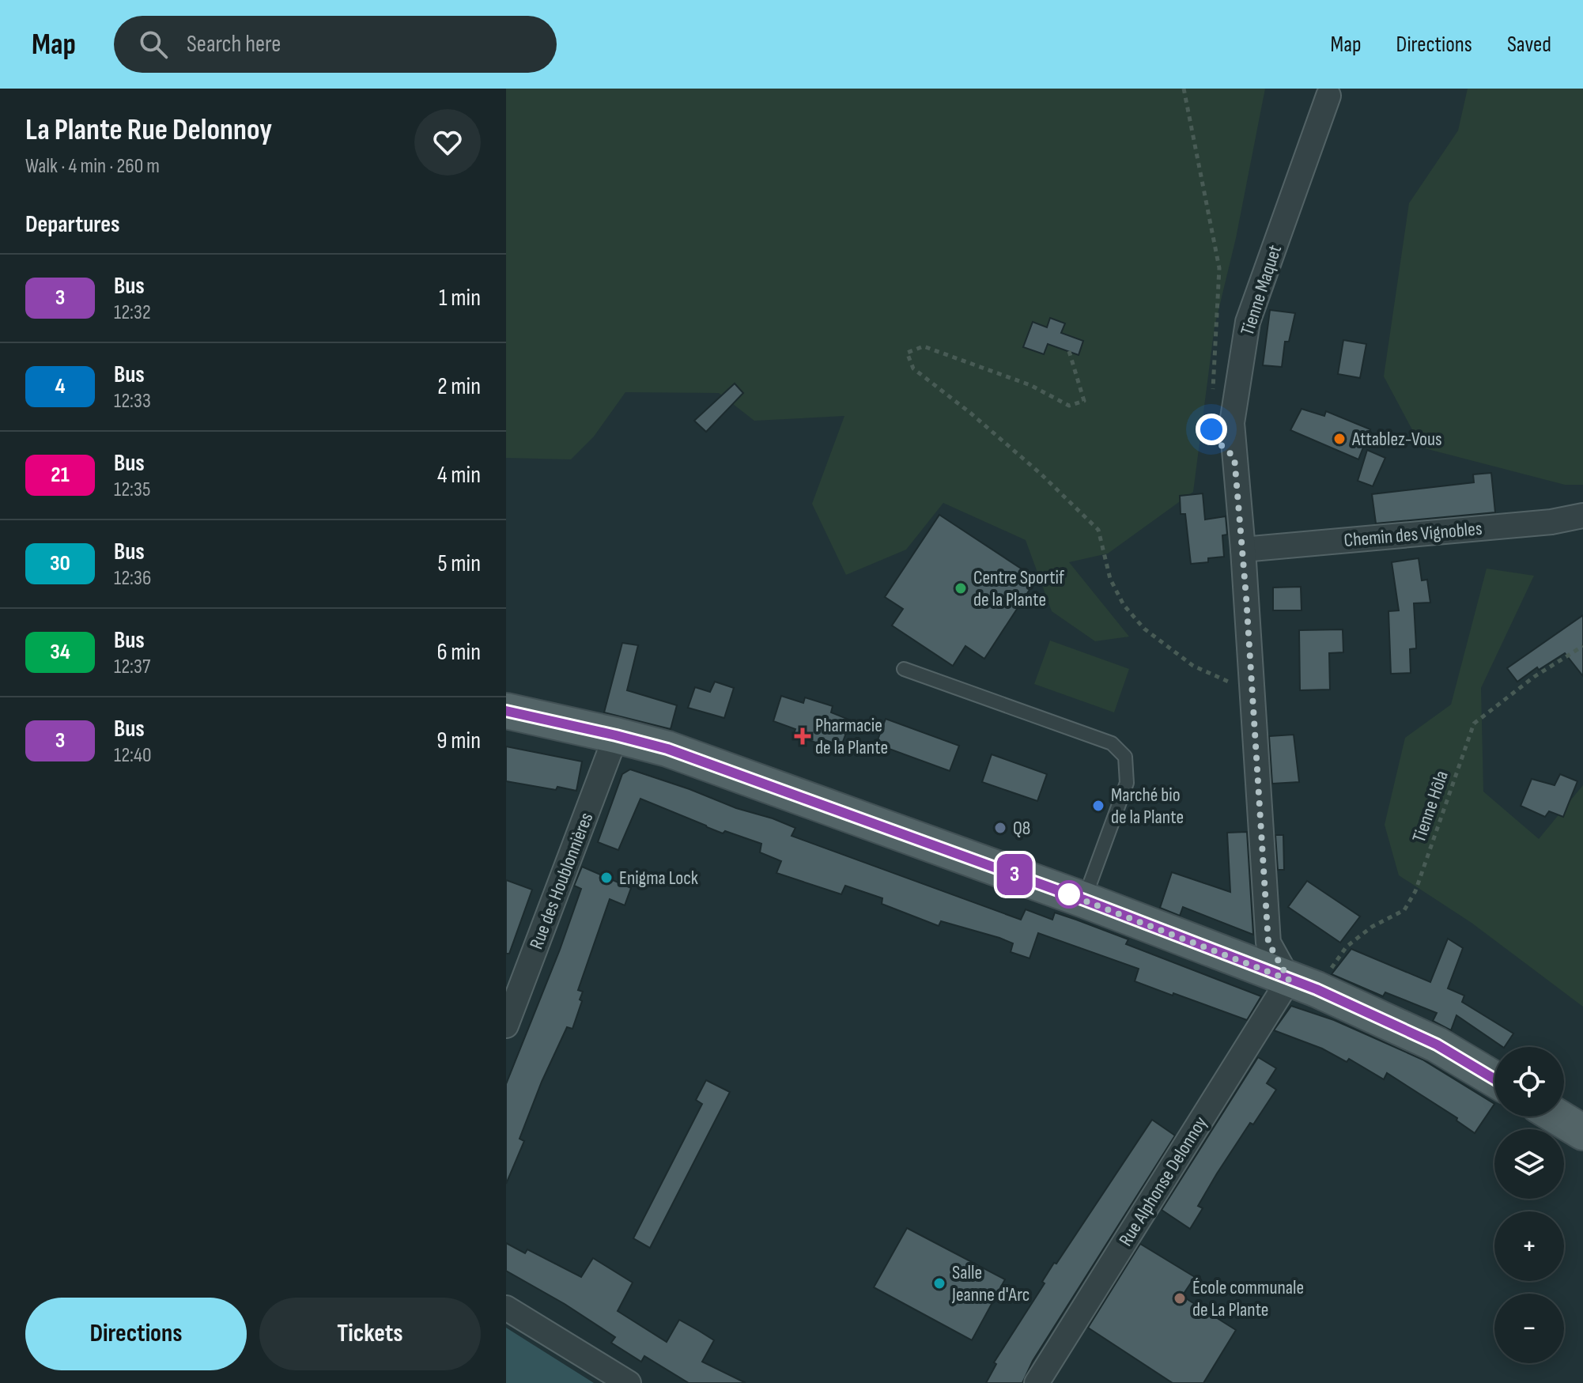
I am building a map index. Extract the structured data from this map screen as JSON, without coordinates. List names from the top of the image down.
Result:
{
  "streets": {
    "street": [
      "Tienne Maquet",
      "Chemin des Vignobles",
      "Rue des Houblonnières",
      "Rue Alphonse Delonnoy"
    ],
    "path": ["Tienne Hôla"]
  },
  "crossings": [
    ["Tienne Maquet", "Chemin des Vignobles"],
    ["Tienne Maquet", "Tienne Hôla"],
    ["Tienne Maquet", "Rue Alphonse Delonnoy"],
    ["Tienne Hôla", "Rue Alphonse Delonnoy"]
  ],
  "places": {
    "other": [
      "Attablez-Vous",
      "Centre Sportif de la Plante",
      "Marché bio de la Plante",
      "Q8",
      "Enigma Lock",
      "Salle Jeanne d'Arc",
      "École communale de La Plante"
    ],
    "health": ["Pharmacie de la Plante"]
  },
  "lines": ["bus line 3"],
  "page": {
    "header": "Map",
    "search": "Search here",
    "nav": ["Map", "Directions", "Saved"],
    "heading": [
      ["La Plante Rue Delonnoy", "Walk · 4 min · 260 m"],
      "Departures"
    ],
    "on_map": "3",
    "list": [
      {
        "mark": "3",
        "name": "Bus",
        "note": "12:32",
        "value": "1 min"
      },
      {
        "mark": "4",
        "name": "Bus",
        "note": "12:33",
        "value": "2 min"
      },
      {
        "mark": "21",
        "name": "Bus",
        "note": "12:35",
        "value": "4 min"
      },
      {
        "mark": "30",
        "name": "Bus",
        "note": "12:36",
        "value": "5 min"
      },
      {
        "mark": "34",
        "name": "Bus",
        "note": "12:37",
        "value": "6 min"
      },
      {
        "mark": "3",
        "name": "Bus",
        "note": "12:40",
        "value": "9 min"
      }
    ],
    "map_buttons": ["+", "−"],
    "buttons": ["Directions", "Tickets"]
  }
}
